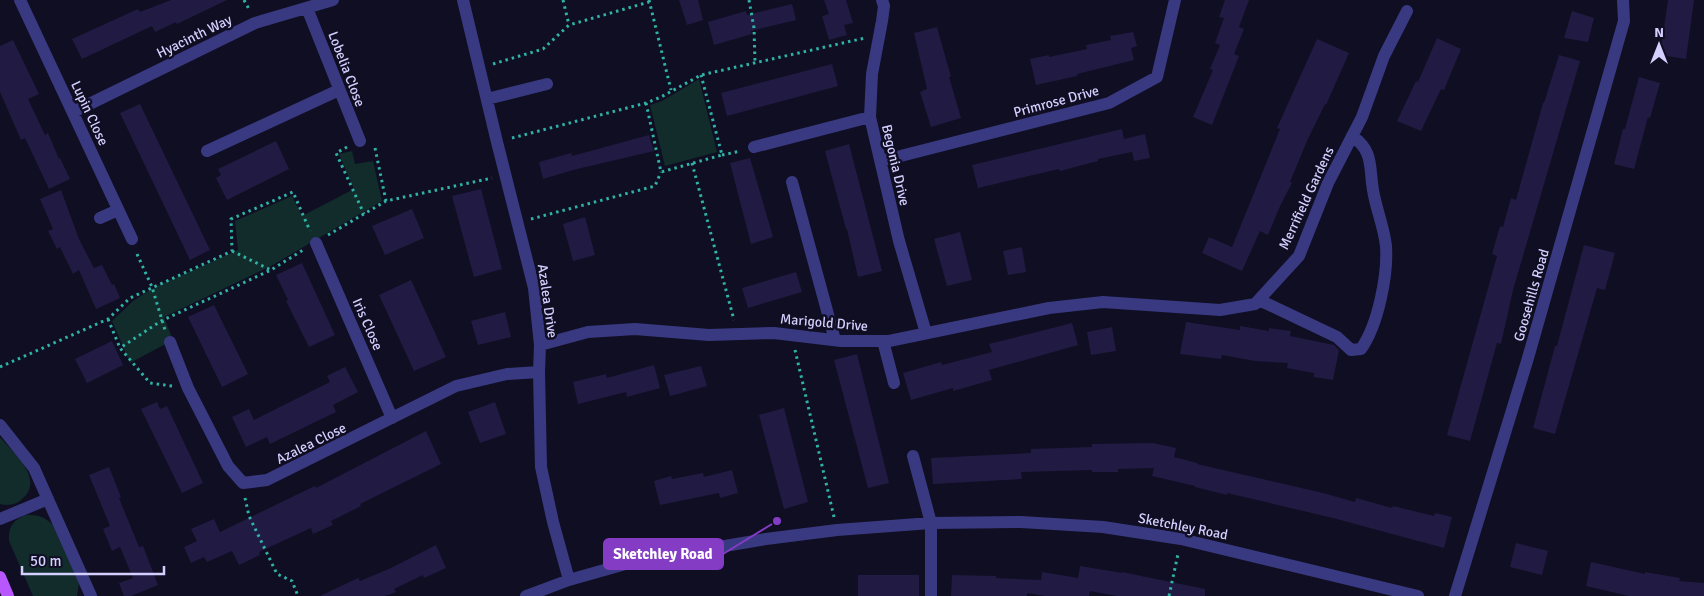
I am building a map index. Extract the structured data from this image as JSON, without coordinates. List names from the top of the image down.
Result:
{
  "streets": {
    "street": [
      "Hyacinth Way",
      "Lobelia Close",
      "Primrose Drive",
      "Lupin Close",
      "Begonia Drive",
      "Merrifield Gardens",
      "Goosehills Road",
      "Azalea Drive",
      "Marigold Drive",
      "Iris Close",
      "Azalea Close",
      "Sketchley Road"
    ]
  },
  "crossings": [
    ["Hyacinth Way", "Lobelia Close"],
    ["Hyacinth Way", "Lupin Close"],
    ["Primrose Drive", "Begonia Drive"],
    ["Begonia Drive", "Marigold Drive"],
    ["Merrifield Gardens", "Marigold Drive"],
    ["Azalea Drive", "Marigold Drive"],
    ["Azalea Drive", "Azalea Close"],
    ["Azalea Drive", "Sketchley Road"],
    ["Iris Close", "Azalea Close"]
  ],
  "places": ["Sketchley Road"],
  "scale_bar": "50 m",
  "north": "top"
}
